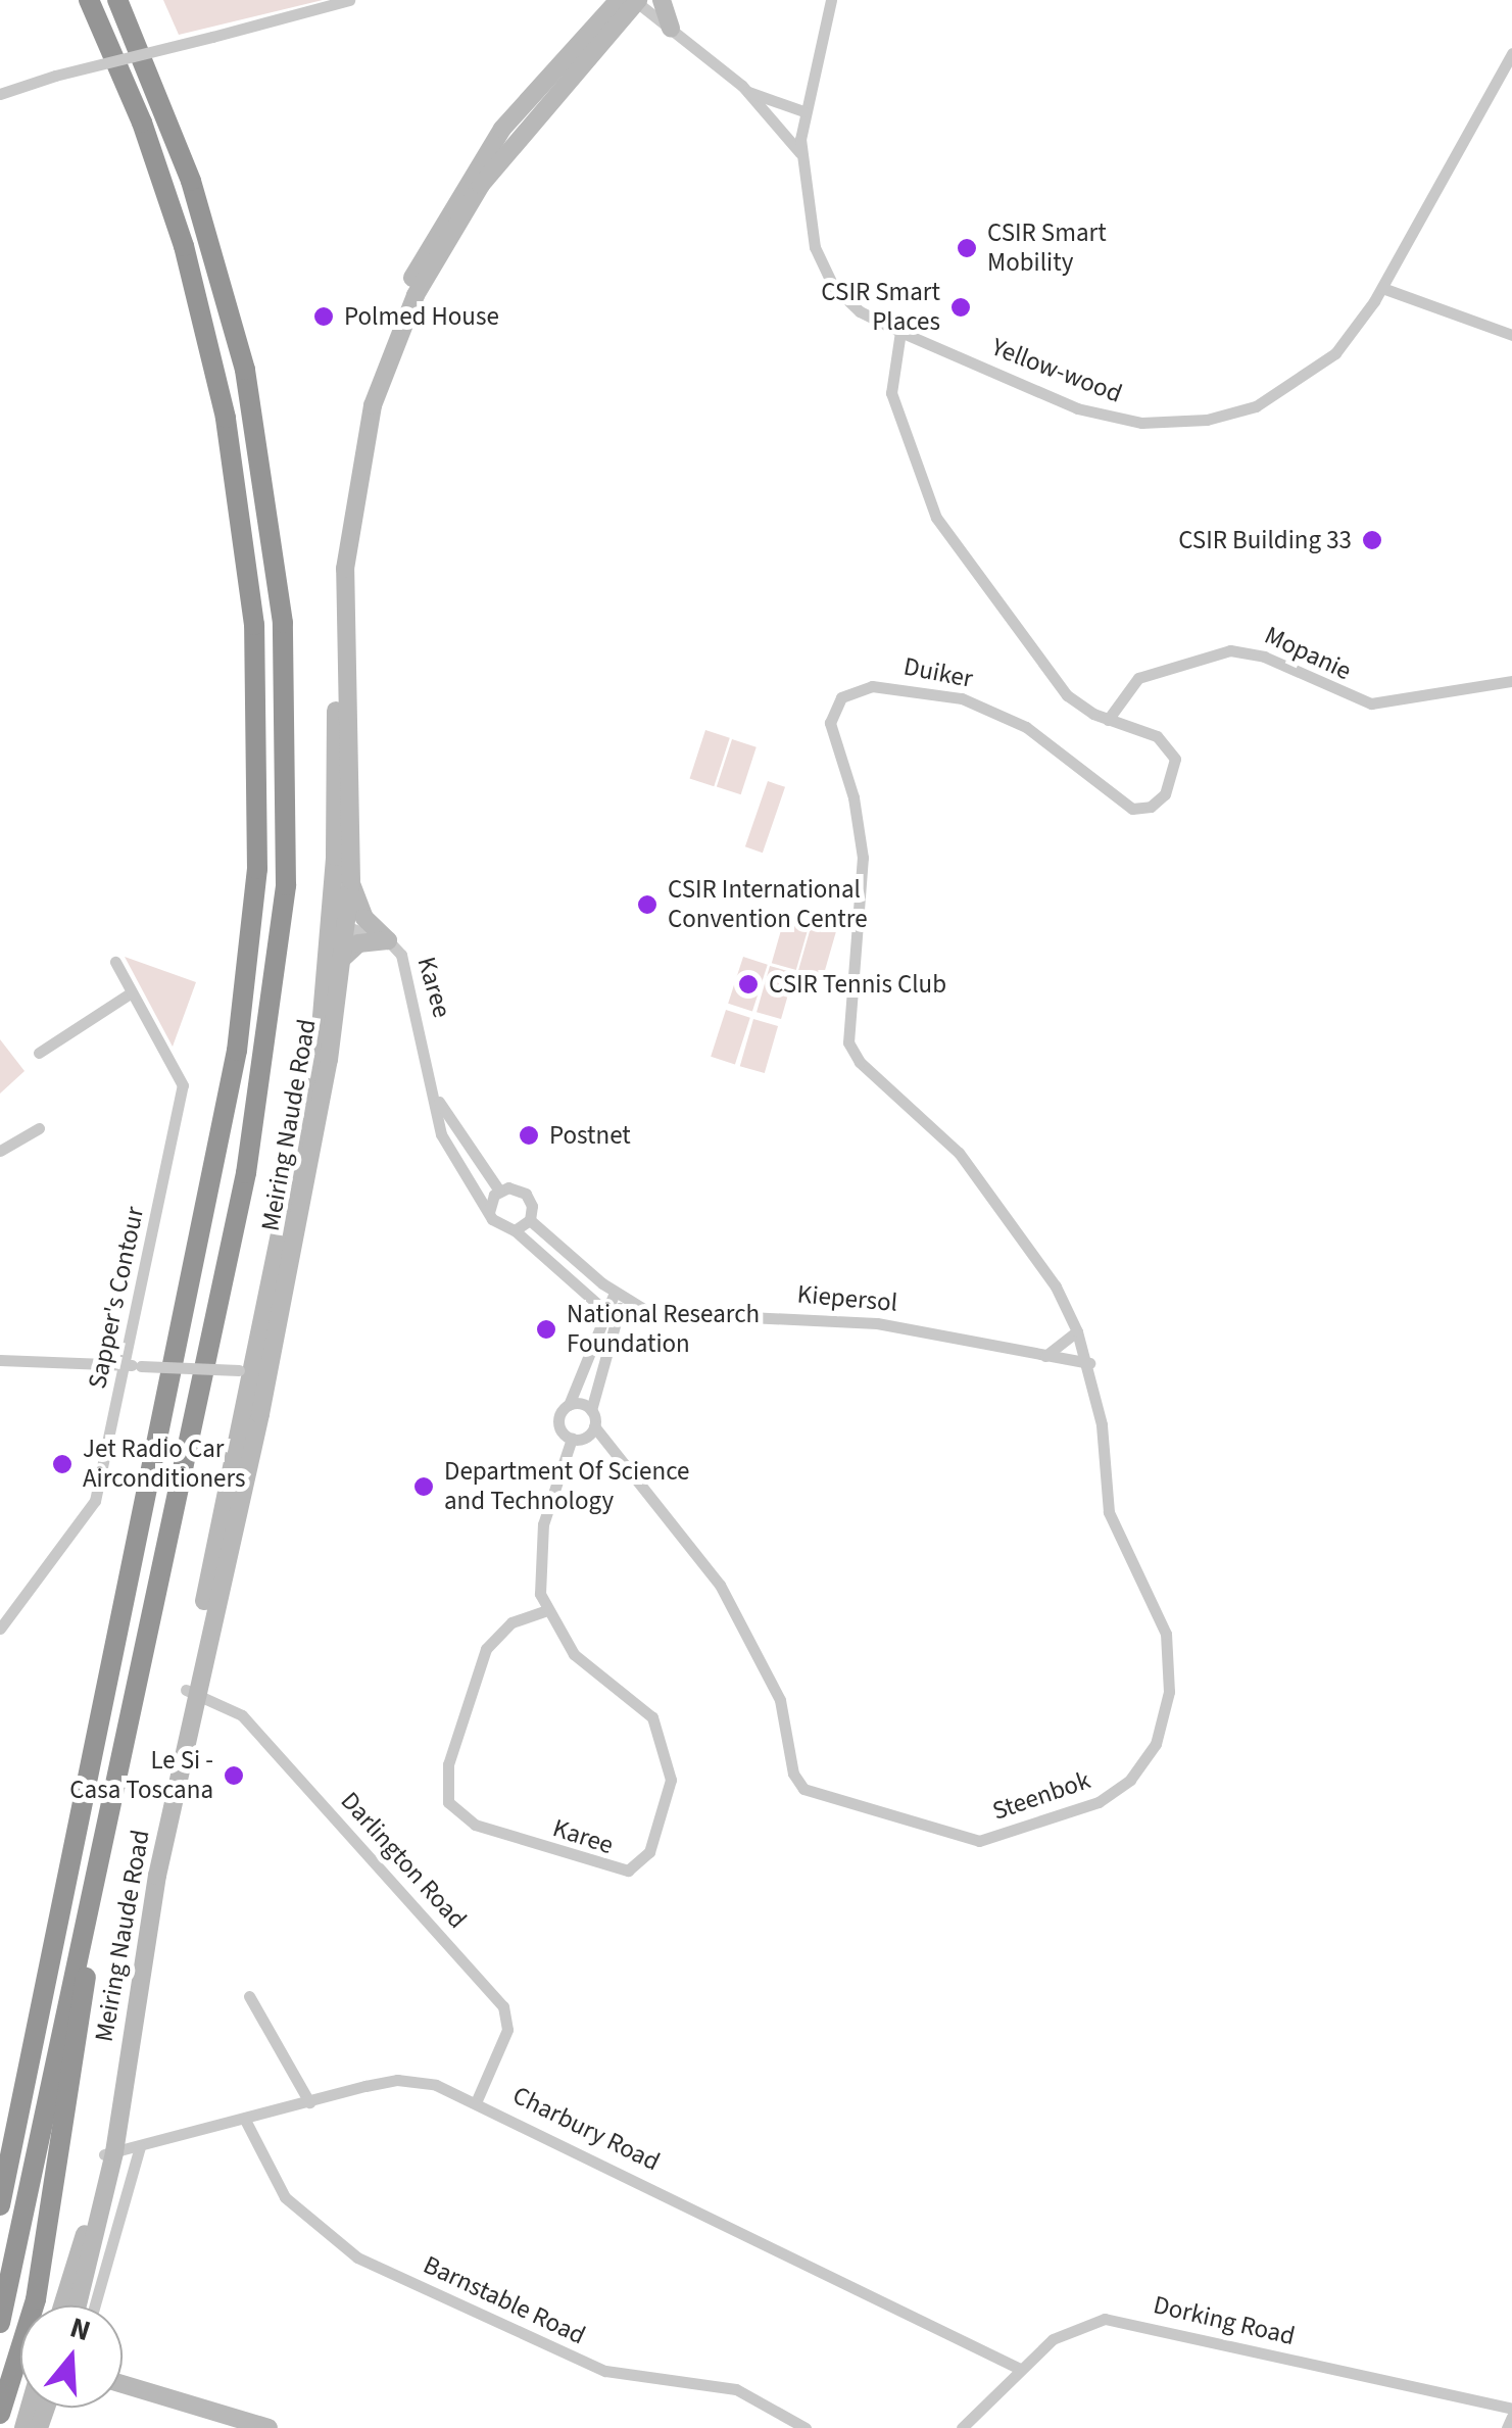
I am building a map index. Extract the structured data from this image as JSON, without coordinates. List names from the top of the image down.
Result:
{
  "streets": {
    "street": [
      "Yellow-wood",
      "Mopanie",
      "Duiker",
      "Karee",
      "Meiring Naude Road",
      "Sapper's Contour",
      "Kiepersol",
      "Steenbok",
      "Darlington Road",
      "Charbury Road",
      "Barnstable Road",
      "Dorking Road"
    ]
  },
  "crossings": [
    ["Yellow-wood", "Duiker"],
    ["Mopanie", "Duiker"],
    ["Duiker", "Kiepersol"],
    ["Duiker", "Steenbok"],
    ["Karee", "Meiring Naude Road"],
    ["Karee", "Steenbok"],
    ["Meiring Naude Road", "Darlington Road"],
    ["Meiring Naude Road", "Charbury Road"],
    ["Kiepersol", "Steenbok"],
    ["Darlington Road", "Charbury Road"],
    ["Charbury Road", "Barnstable Road"],
    ["Charbury Road", "Dorking Road"]
  ],
  "places": [
    "CSIR Smart Mobility",
    "CSIR Smart Places",
    "Polmed House",
    "CSIR Building 33",
    "CSIR International Convention Centre",
    "CSIR Tennis Club",
    "Postnet",
    "National Research Foundation",
    "Jet Radio Car Airconditioners",
    "Department Of Science and Technology",
    "Le Si - Casa Toscana"
  ],
  "north": "top"
}
